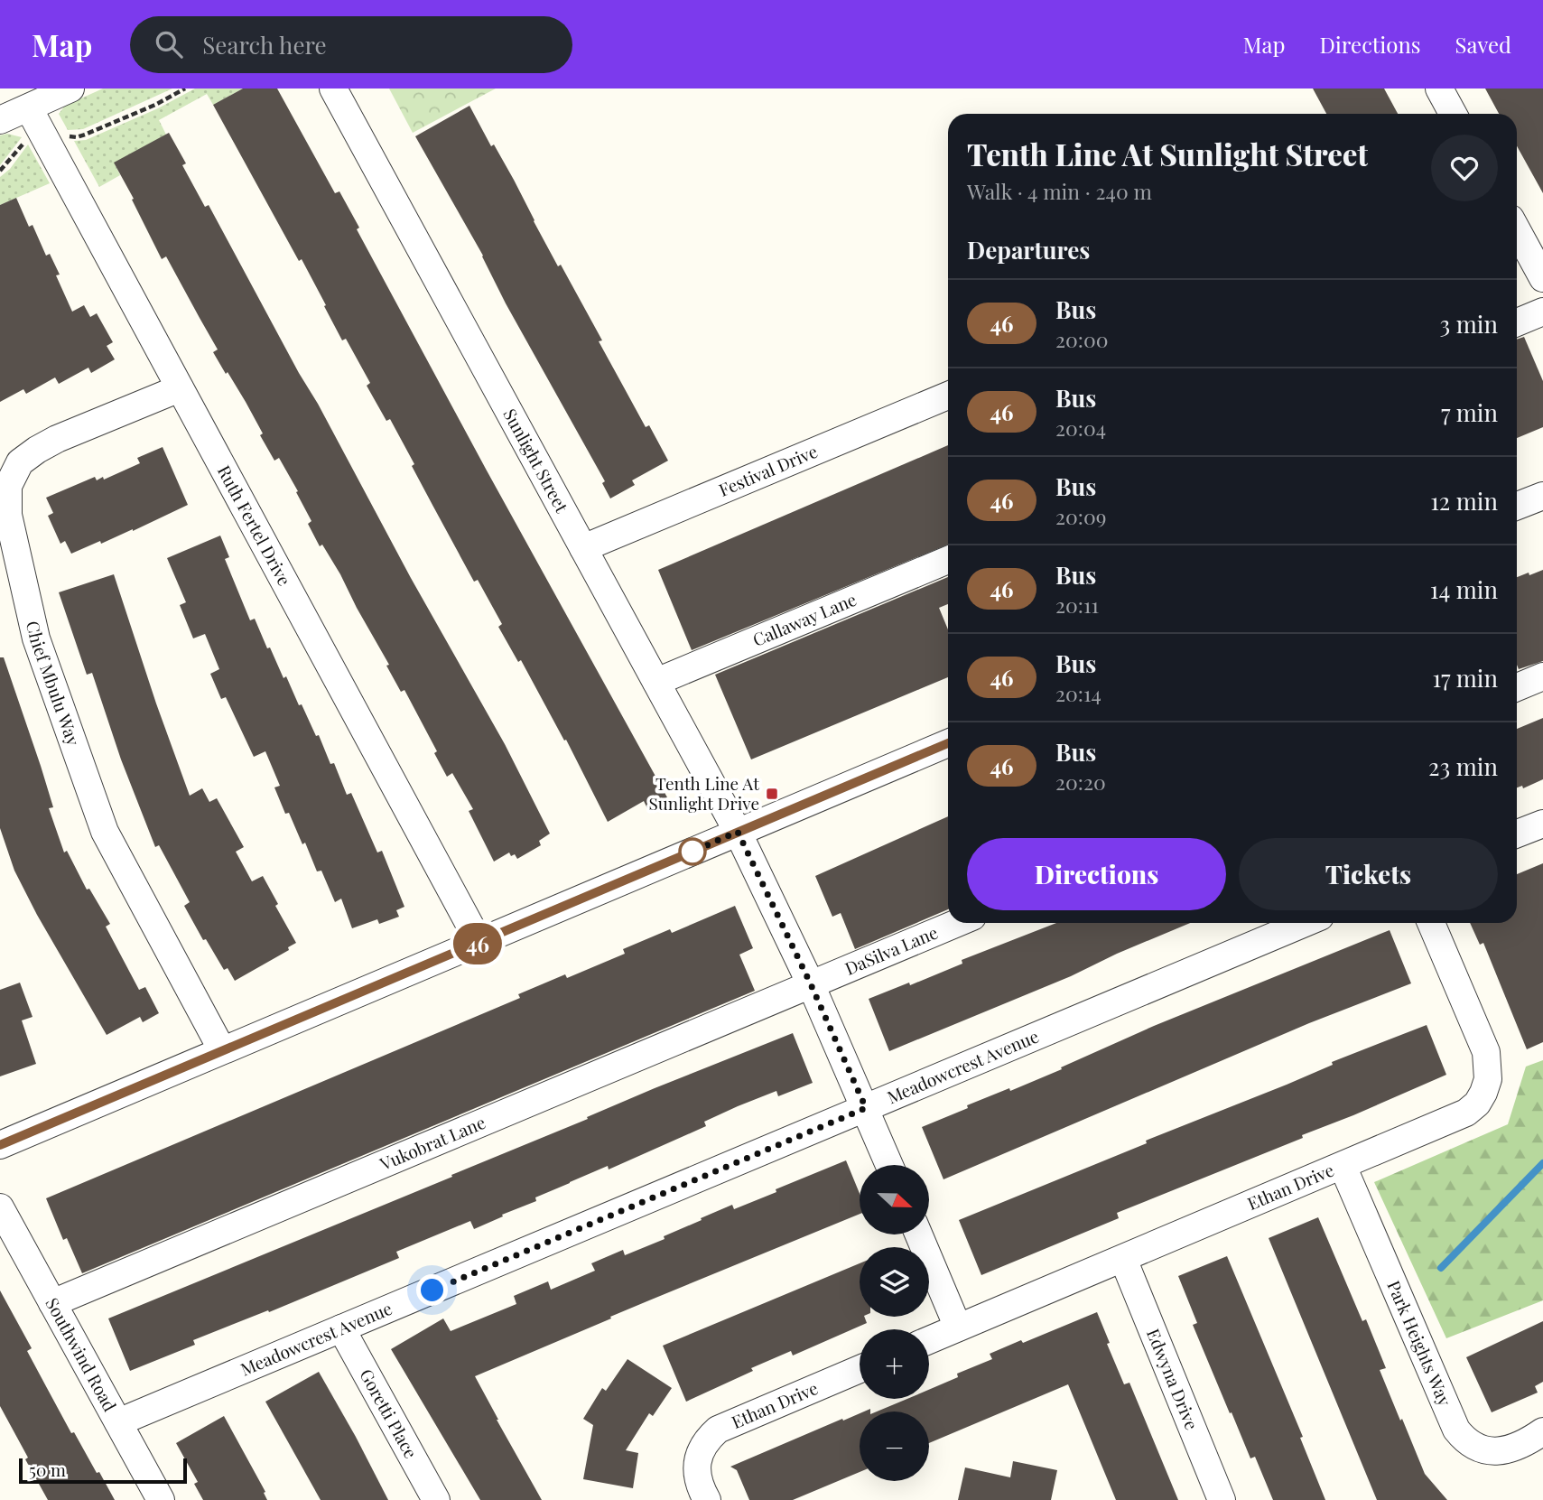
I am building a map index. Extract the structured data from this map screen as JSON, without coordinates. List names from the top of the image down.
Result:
{
  "streets": {
    "street": [
      "Sunlight Street",
      "Festival Drive",
      "Ruth Fertel Drive",
      "Callaway Lane",
      "Chief Mbulu Way",
      "DaSilva Lane",
      "Meadowcrest Avenue",
      "Vukobrat Lane",
      "Ethan Drive",
      "Park Heights Way",
      "Southwind Road",
      "Edwyna Drive",
      "Goretti Place"
    ]
  },
  "crossings": [
    ["Sunlight Street", "Festival Drive"],
    ["Sunlight Street", "Callaway Lane"],
    ["Sunlight Street", "DaSilva Lane"],
    ["Sunlight Street", "Meadowcrest Avenue"],
    ["Sunlight Street", "Vukobrat Lane"],
    ["Ruth Fertel Drive", "Chief Mbulu Way"],
    ["DaSilva Lane", "Vukobrat Lane"],
    ["Meadowcrest Avenue", "Southwind Road"],
    ["Meadowcrest Avenue", "Goretti Place"],
    ["Vukobrat Lane", "Southwind Road"],
    ["Ethan Drive", "Park Heights Way"],
    ["Ethan Drive", "Edwyna Drive"]
  ],
  "places": {
    "transit": ["Tenth Line At Sunlight Drive"]
  },
  "lines": ["bus line 46"],
  "scale_bar": "50 m",
  "north": "right",
  "page": {
    "header": "Map",
    "search": "Search here",
    "nav": ["Map", "Directions", "Saved"],
    "on_map": "46",
    "heading": [
      ["Tenth Line At Sunlight Street", "Walk · 4 min · 240 m"],
      "Departures"
    ],
    "list": [
      {
        "mark": "46",
        "name": "Bus",
        "note": "20:00",
        "value": "3 min"
      },
      {
        "mark": "46",
        "name": "Bus",
        "note": "20:04",
        "value": "7 min"
      },
      {
        "mark": "46",
        "name": "Bus",
        "note": "20:09",
        "value": "12 min"
      },
      {
        "mark": "46",
        "name": "Bus",
        "note": "20:11",
        "value": "14 min"
      },
      {
        "mark": "46",
        "name": "Bus",
        "note": "20:14",
        "value": "17 min"
      },
      {
        "mark": "46",
        "name": "Bus",
        "note": "20:20",
        "value": "23 min"
      }
    ],
    "buttons": ["Directions", "Tickets"],
    "map_buttons": ["+", "−"],
    "scale": "50 m"
  }
}
